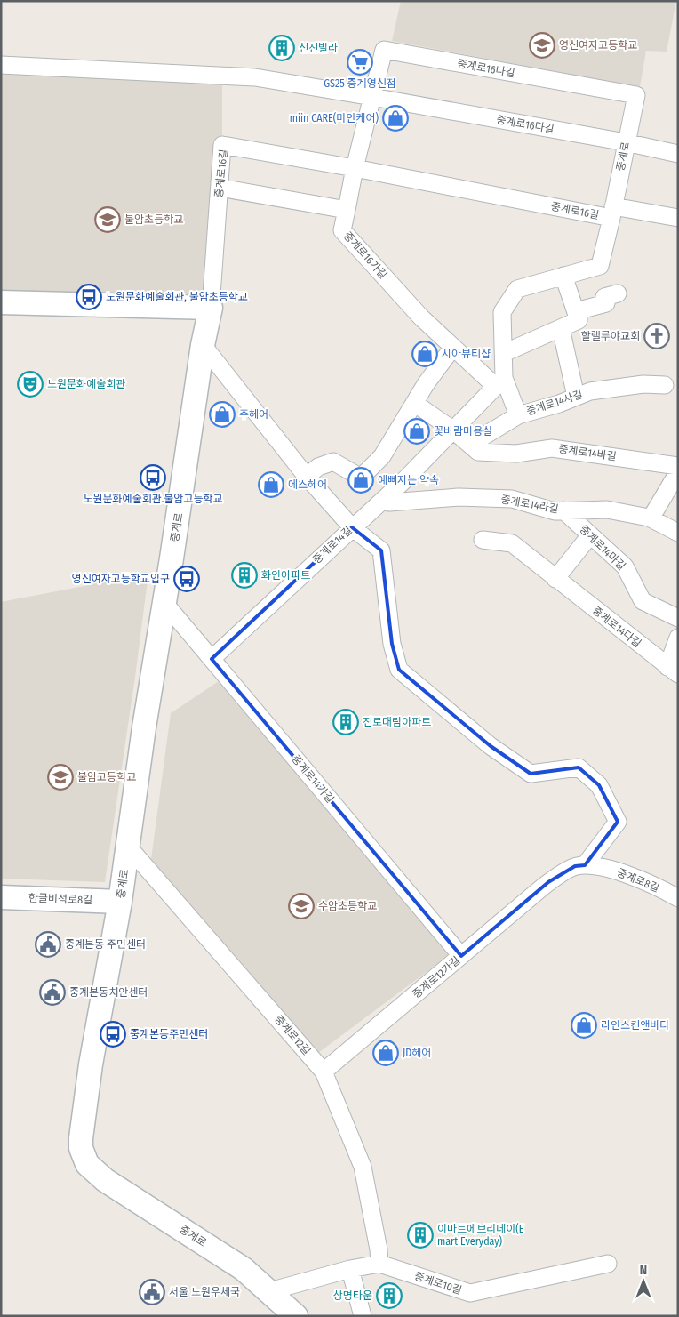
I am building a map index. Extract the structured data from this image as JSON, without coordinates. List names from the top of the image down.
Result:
{
  "streets": {
    "street": [
      "중계로16나길",
      "중계로16다길",
      "중계로",
      "중계로16길",
      "중계로16가길",
      "중계로14사길",
      "중계로14바길",
      "중계로14라길",
      "중계로14길",
      "중계로14마길",
      "중계로14다길",
      "중계로14가길",
      "중계로8길",
      "한글비석로8길",
      "중계로12가길",
      "중계로12길",
      "중계로10길"
    ]
  },
  "crossings": [
    ["중계로16나길", "중계로16다길"],
    ["중계로16나길", "중계로"],
    ["중계로16나길", "중계로16길"],
    ["중계로16다길", "중계로"],
    ["중계로", "중계로16길"],
    ["중계로", "중계로14가길"],
    ["중계로", "한글비석로8길"],
    ["중계로", "중계로12길"],
    ["중계로", "중계로10길"],
    ["중계로16가길", "중계로14길"],
    ["중계로14사길", "중계로14바길"],
    ["중계로14사길", "중계로14길"],
    ["중계로14바길", "중계로14길"],
    ["중계로14라길", "중계로14길"],
    ["중계로14라길", "중계로14마길"],
    ["중계로14길", "중계로14가길"],
    ["중계로14가길", "중계로12가길"],
    ["중계로8길", "중계로12가길"],
    ["중계로12가길", "중계로12길"],
    ["중계로12길", "중계로10길"]
  ],
  "places": {
    "school or university": [
      "영신여자고등학교",
      "불암초등학교",
      "불암고등학교",
      "수암초등학교"
    ],
    "building": [
      "신진빌라",
      "화인아파트",
      "진로대림아파트",
      "이마트에브리데이(E mart Everyday)",
      "상명타운"
    ],
    "supermarket": ["GS25 중계영신점"],
    "shop": [
      "miin CARE(미인케어)",
      "시아뷰티샵",
      "주헤어",
      "꽃바람미용실",
      "예뻐지는 약속",
      "에스헤어",
      "라인스킨앤바디",
      "JD헤어"
    ],
    "bus stop": [
      "노원문화예술회관, 불암초등학교",
      "노원문화예술회관.불암고등학교",
      "영신여자고등학교입구",
      "중계본동주민센터"
    ],
    "church": ["할렐루야교회"],
    "theatre": ["노원문화예술회관"],
    "public building": ["중계본동 주민센터", "중계본동치안센터", "서울 노원우체국"]
  },
  "north": "top"
}
